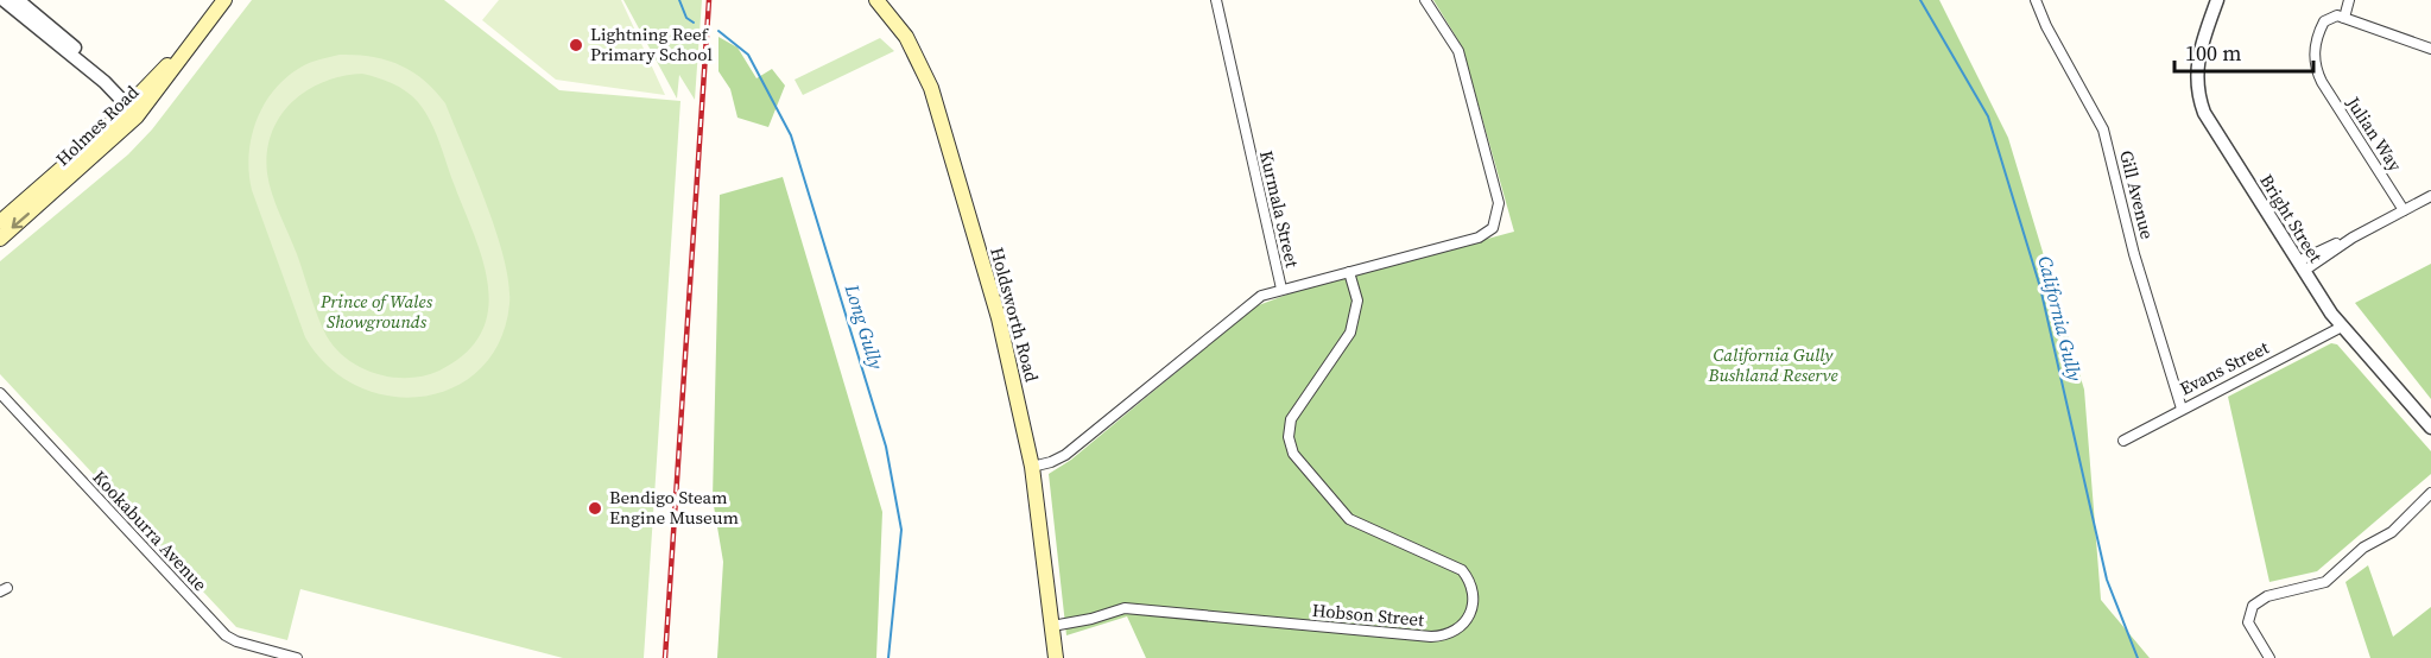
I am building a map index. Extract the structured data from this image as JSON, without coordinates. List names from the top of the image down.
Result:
{
  "streets": {
    "main road": ["Holmes Road", "Holdsworth Road"],
    "street": [
      "Julian Way",
      "Gill Avenue",
      "Kurmala Street",
      "Bright Street",
      "Evans Street",
      "Kookaburra Avenue",
      "Hobson Street"
    ]
  },
  "crossings": [
    ["Gill Avenue", "Evans Street"],
    ["Kurmala Street", "Holdsworth Road"],
    ["Bright Street", "Evans Street"],
    ["Holdsworth Road", "Hobson Street"]
  ],
  "water": ["California Gully", "Long Gully"],
  "parks": ["Prince of Wales Showgrounds", "California Gully Bushland Reserve"],
  "places": ["Lightning Reef Primary School", "Bendigo Steam Engine Museum"],
  "scale_bar": "100 m"
}
